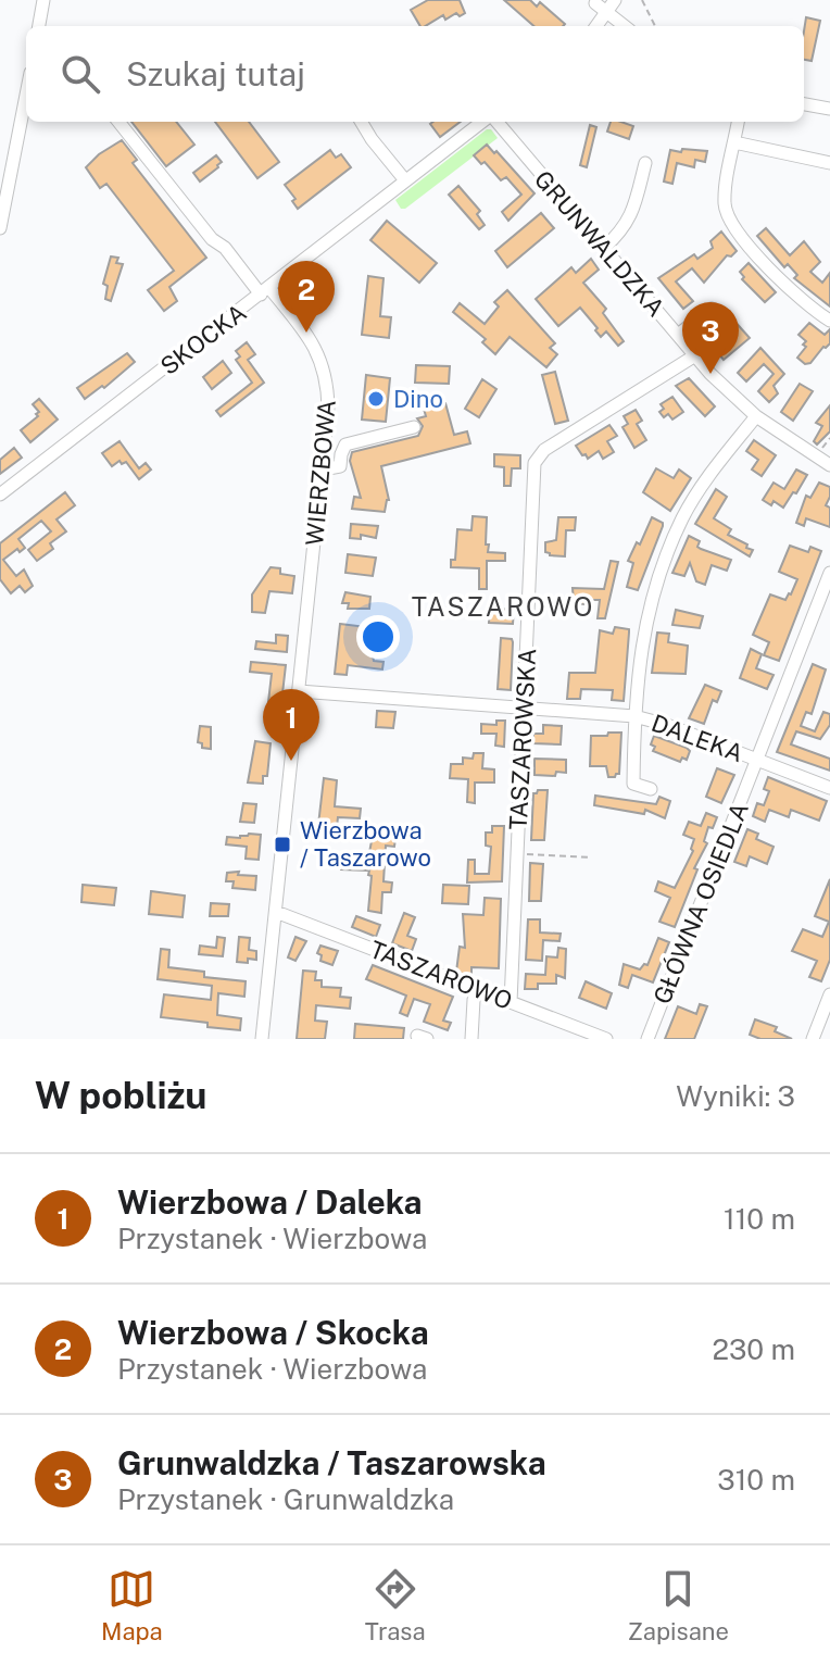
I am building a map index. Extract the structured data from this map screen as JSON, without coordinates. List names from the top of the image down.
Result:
{
  "streets": {
    "street": [
      "GRUNWALDZKA",
      "SKOCKA",
      "WIERZBOWA",
      "DALEKA",
      "TASZAROWSKA",
      "GŁÓWNA OSIEDLA",
      "TASZAROWO"
    ]
  },
  "crossings": [
    ["GRUNWALDZKA", "TASZAROWSKA"],
    ["SKOCKA", "WIERZBOWA"],
    ["WIERZBOWA", "DALEKA"],
    ["WIERZBOWA", "TASZAROWO"],
    ["DALEKA", "TASZAROWSKA"],
    ["DALEKA", "GŁÓWNA OSIEDLA"],
    ["TASZAROWSKA", "TASZAROWO"]
  ],
  "districts": ["TASZAROWO"],
  "places": {
    "other": ["Dino"],
    "transit": ["Wierzbowa / Taszarowo"]
  },
  "page": {
    "search": "Szukaj tutaj",
    "pins": ["2", "3", "1"],
    "heading": ["W pobliżu", "Wyniki: 3"],
    "list": [
      {
        "mark": "1",
        "name": "Wierzbowa / Daleka",
        "note": "Przystanek · Wierzbowa",
        "value": "110 m"
      },
      {
        "mark": "2",
        "name": "Wierzbowa / Skocka",
        "note": "Przystanek · Wierzbowa",
        "value": "230 m"
      },
      {
        "mark": "3",
        "name": "Grunwaldzka / Taszarowska",
        "note": "Przystanek · Grunwaldzka",
        "value": "310 m"
      }
    ],
    "nav": ["Mapa", "Trasa", "Zapisane"]
  }
}
